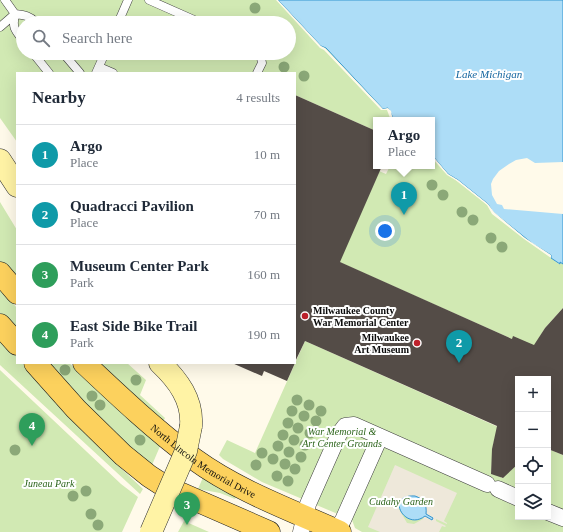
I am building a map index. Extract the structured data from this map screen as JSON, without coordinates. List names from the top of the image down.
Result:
{
  "streets": {
    "main road": ["North Lincoln Memorial Drive"]
  },
  "water": ["Lake Michigan"],
  "parks": ["War Memorial & Art Center Grounds", "Juneau Park", "Cudahy Garden"],
  "places": ["Milwaukee County War Memorial Center", "Milwaukee Art Museum"],
  "page": {
    "search": "Search here",
    "heading": ["Nearby", "4 results"],
    "popup": ["Argo", "Place"],
    "list": [
      {
        "mark": "1",
        "name": "Argo",
        "note": "Place",
        "value": "10 m"
      },
      {
        "mark": "2",
        "name": "Quadracci Pavilion",
        "note": "Place",
        "value": "70 m"
      },
      {
        "mark": "3",
        "name": "Museum Center Park",
        "note": "Park",
        "value": "160 m"
      },
      {
        "mark": "4",
        "name": "East Side Bike Trail",
        "note": "Park",
        "value": "190 m"
      }
    ],
    "pins": [
      "1",
      "2",
      "4",
      "3"
    ],
    "map_buttons": ["+", "−"]
  }
}
